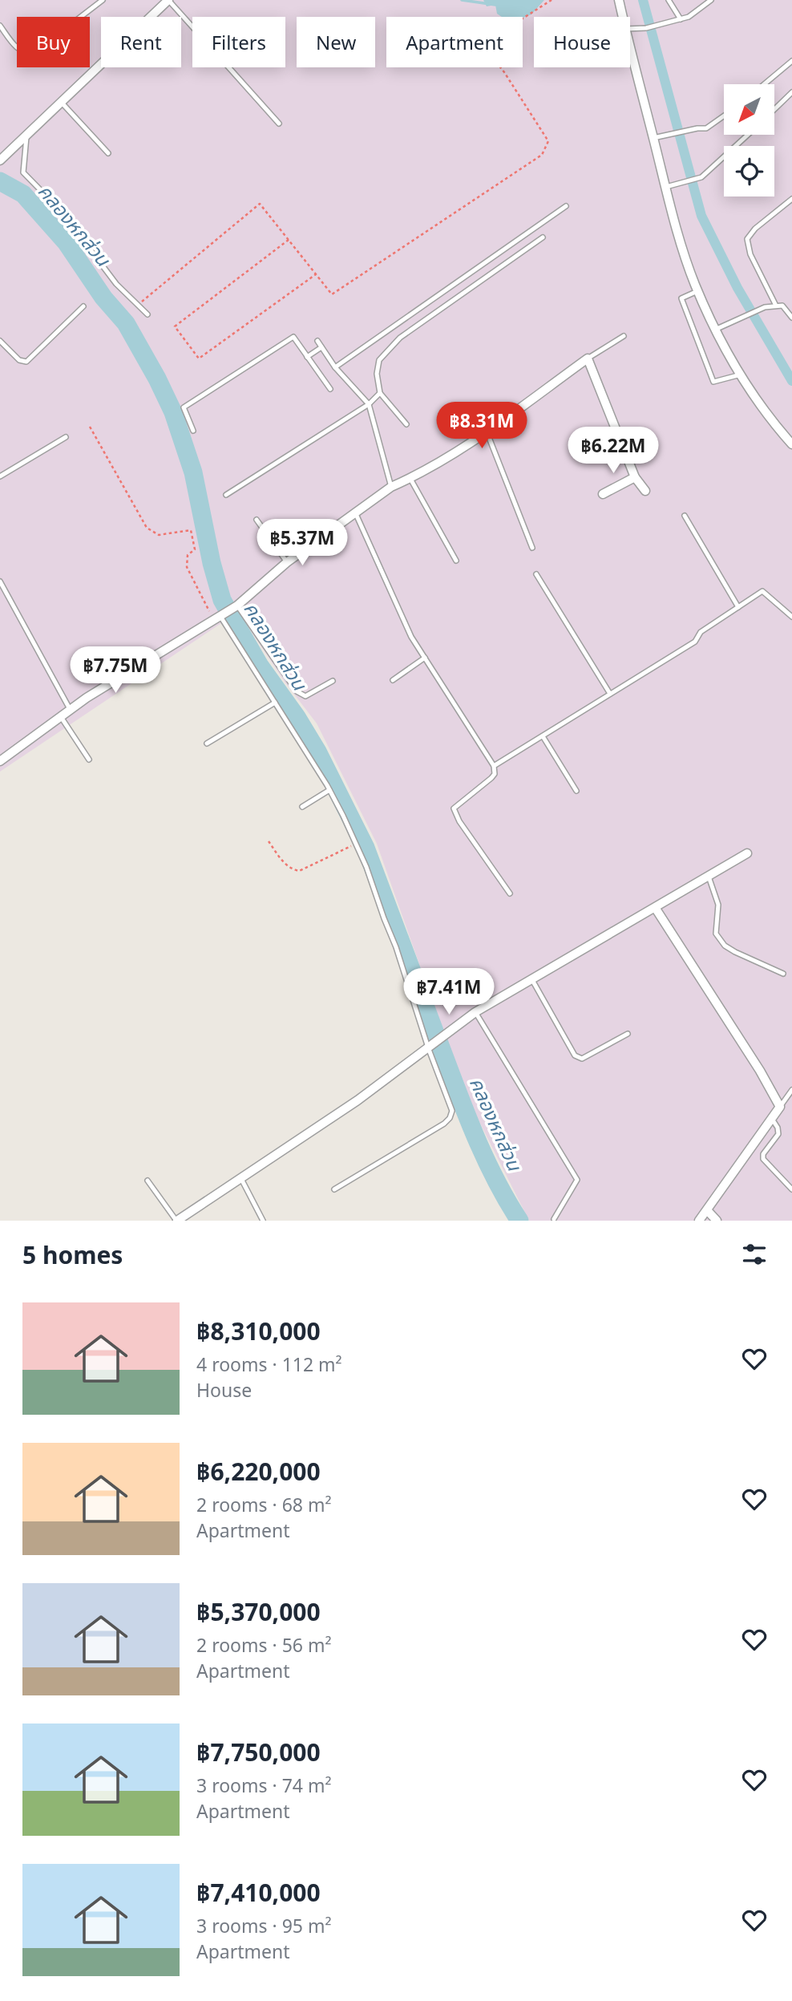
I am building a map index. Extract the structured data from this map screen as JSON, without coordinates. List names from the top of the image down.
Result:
{
  "water": ["คลองหกส่วน"],
  "north": "bottom left",
  "page": {
    "chip": [
      "Buy",
      "Rent",
      "Filters",
      "New",
      "Apartment",
      "House"
    ],
    "price": [
      "฿8.31M",
      "฿6.22M",
      "฿5.37M",
      "฿7.75M",
      "฿7.41M"
    ],
    "heading": "5 homes",
    "list": [
      {
        "name": "฿8,310,000",
        "note": "4 rooms · 112 m² · House"
      },
      {
        "name": "฿6,220,000",
        "note": "2 rooms · 68 m² · Apartment"
      },
      {
        "name": "฿5,370,000",
        "note": "2 rooms · 56 m² · Apartment"
      },
      {
        "name": "฿7,750,000",
        "note": "3 rooms · 74 m² · Apartment"
      },
      {
        "name": "฿7,410,000",
        "note": "3 rooms · 95 m² · Apartment"
      }
    ]
  }
}
